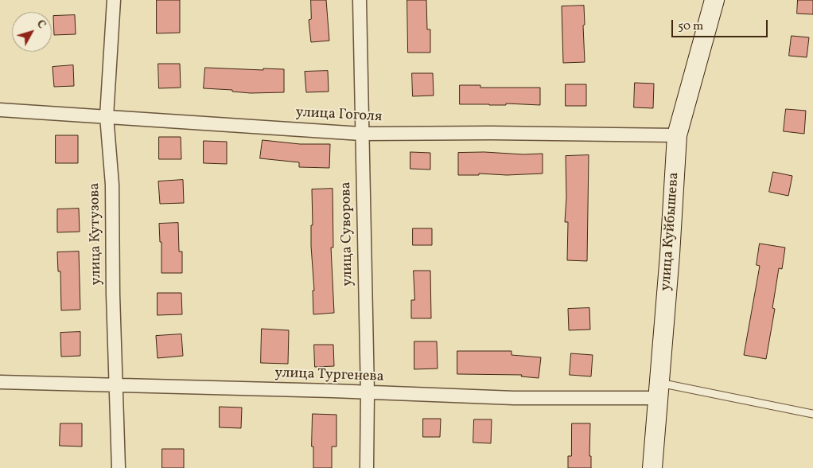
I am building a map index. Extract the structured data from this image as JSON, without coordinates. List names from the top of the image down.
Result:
{
  "streets": {
    "main road": ["улица Куйбышева"],
    "street": [
      "улица Гоголя",
      "улица Кутузова",
      "улица Суворова",
      "улица Тургенева"
    ]
  },
  "crossings": [
    ["улица Гоголя", "улица Куйбышева"],
    ["улица Гоголя", "улица Кутузова"],
    ["улица Гоголя", "улица Суворова"],
    ["улица Куйбышева", "улица Тургенева"],
    ["улица Кутузова", "улица Тургенева"],
    ["улица Суворова", "улица Тургенева"]
  ],
  "scale_bar": "50 m",
  "north": "top right"
}
